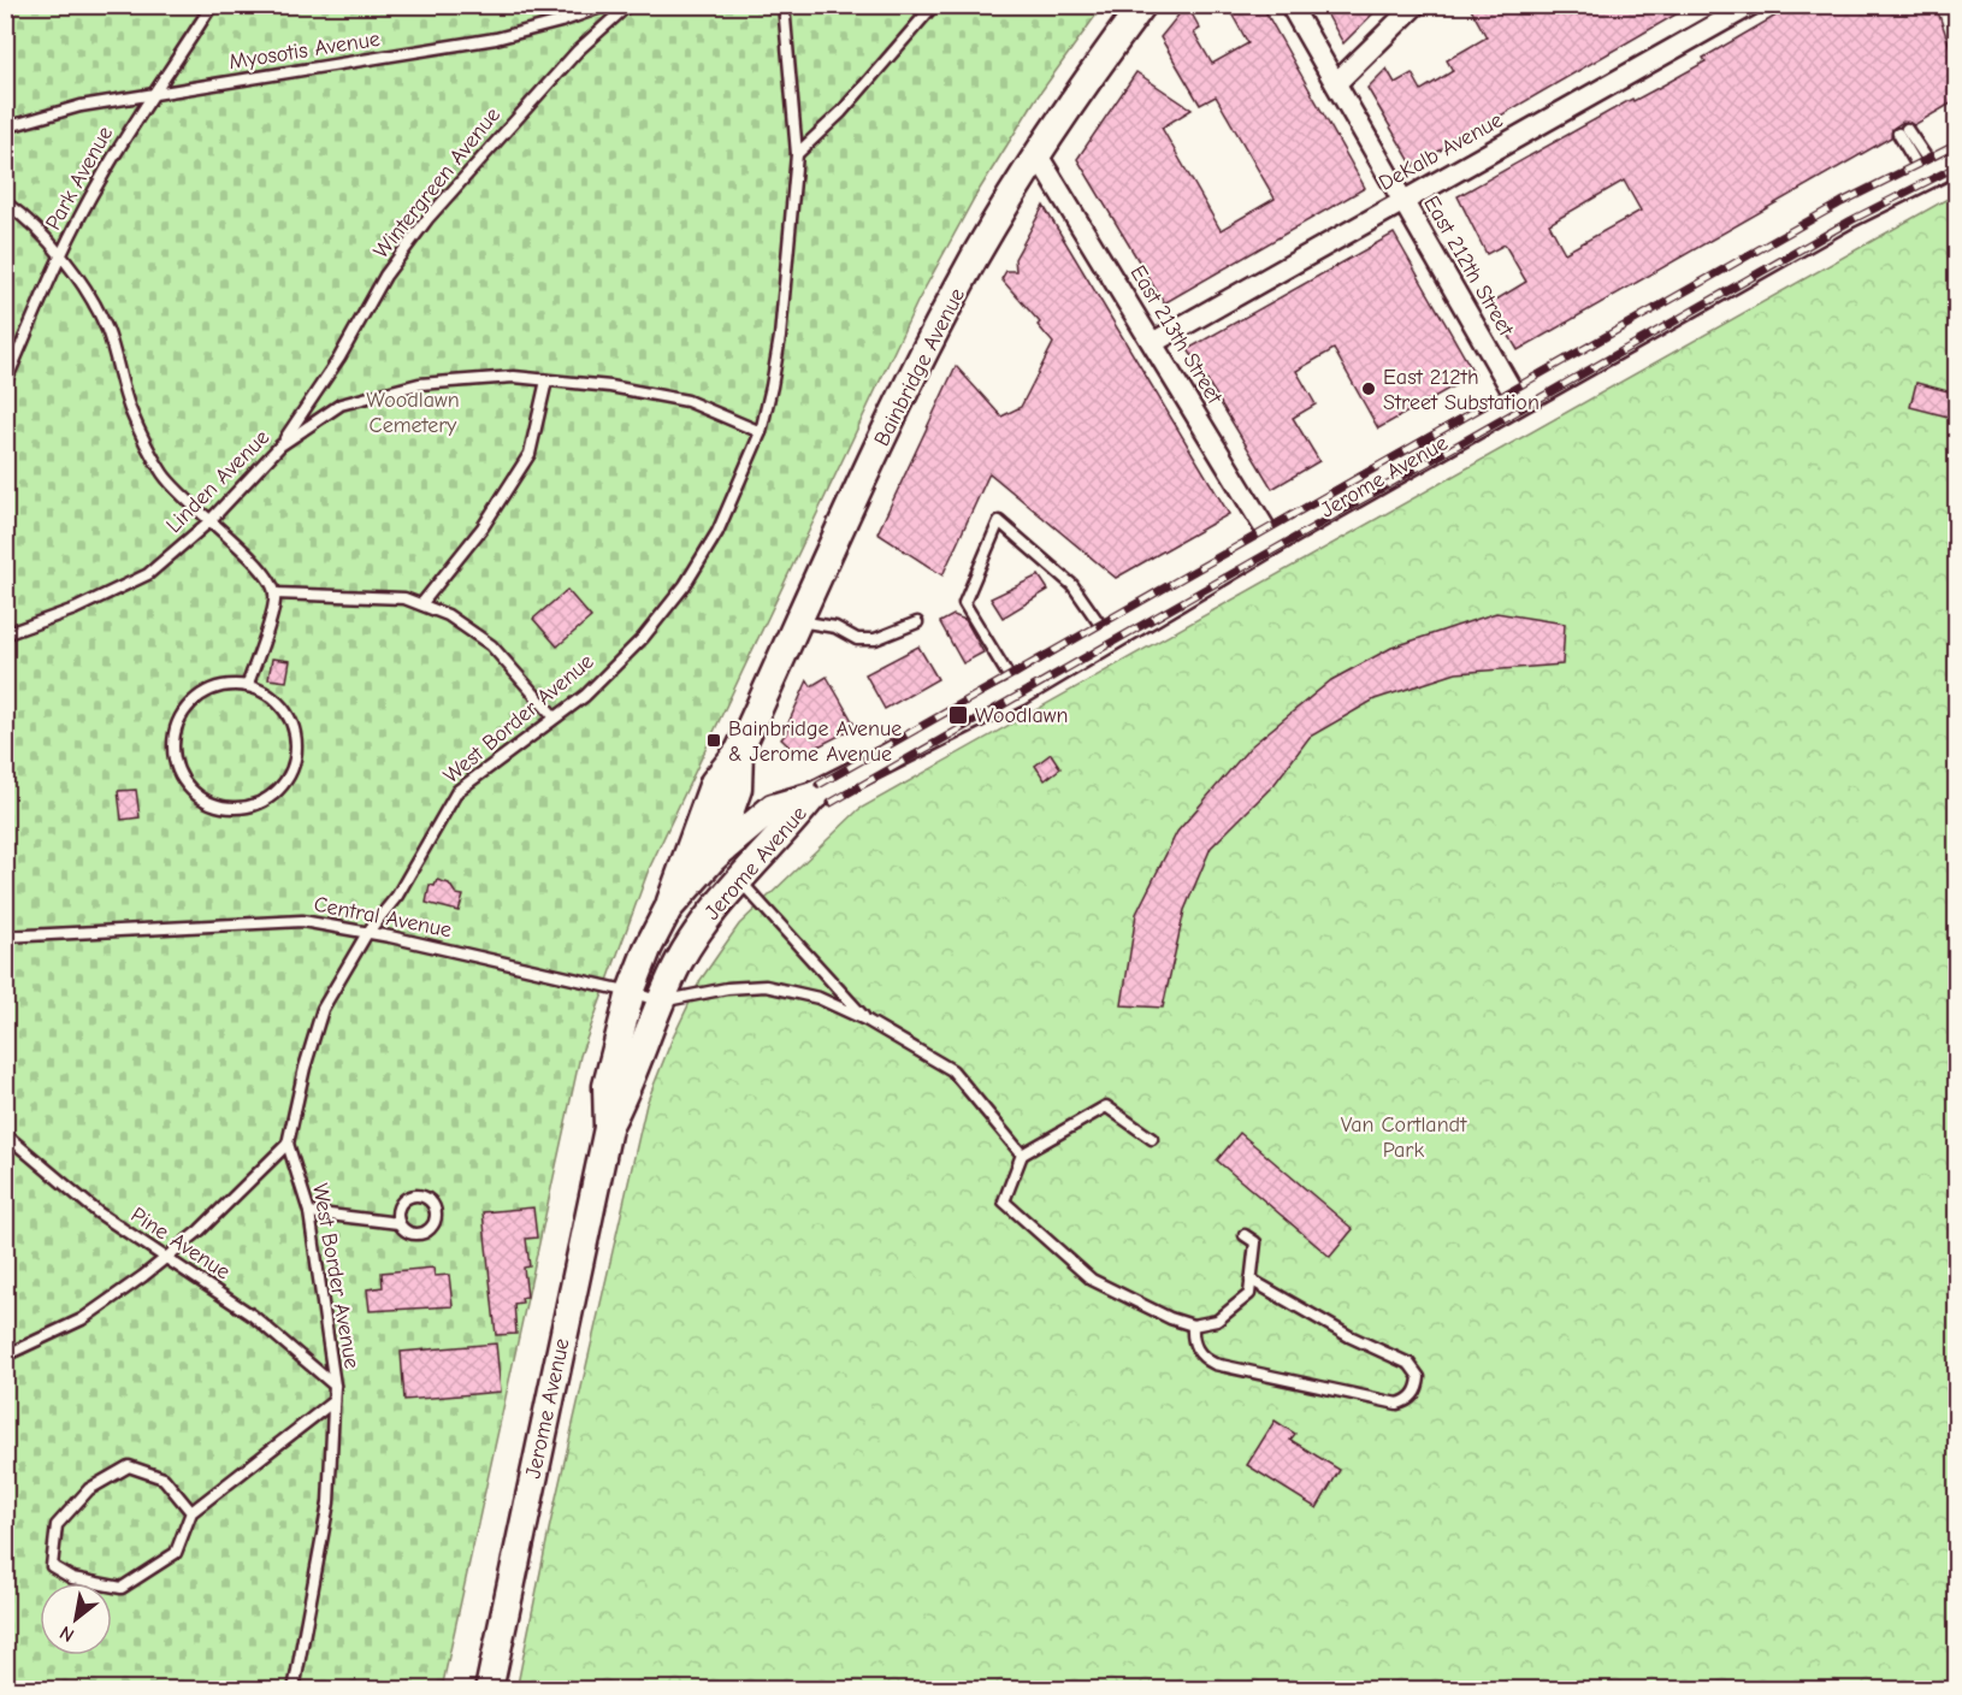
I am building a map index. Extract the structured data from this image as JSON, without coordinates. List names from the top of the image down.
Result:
{
  "streets": {
    "main road": ["Bainbridge Avenue", "Jerome Avenue"],
    "street": ["DeKalb Avenue", "East 212th Street", "East 213th Street"],
    "lane": [
      "Myosotis Avenue",
      "Park Avenue",
      "Wintergreen Avenue",
      "Linden Avenue",
      "West Border Avenue",
      "Central Avenue",
      "Pine Avenue"
    ]
  },
  "crossings": [
    ["Myosotis Avenue", "Park Avenue"],
    ["DeKalb Avenue", "East 212th Street"],
    ["DeKalb Avenue", "East 213th Street"],
    ["Wintergreen Avenue", "Linden Avenue"],
    ["East 212th Street", "Jerome Avenue"],
    ["East 213th Street", "Bainbridge Avenue"],
    ["East 213th Street", "Jerome Avenue"],
    ["Bainbridge Avenue", "Jerome Avenue"],
    ["Jerome Avenue", "Central Avenue"],
    ["Linden Avenue", "West Border Avenue"],
    ["West Border Avenue", "Central Avenue"],
    ["West Border Avenue", "Pine Avenue"]
  ],
  "parks": ["Woodlawn Cemetery", "Van Cortlandt Park"],
  "places": {
    "other": ["East 212th Street Substation"],
    "transit": ["Woodlawn", "Bainbridge Avenue & Jerome Avenue"]
  },
  "north": "bottom left"
}
